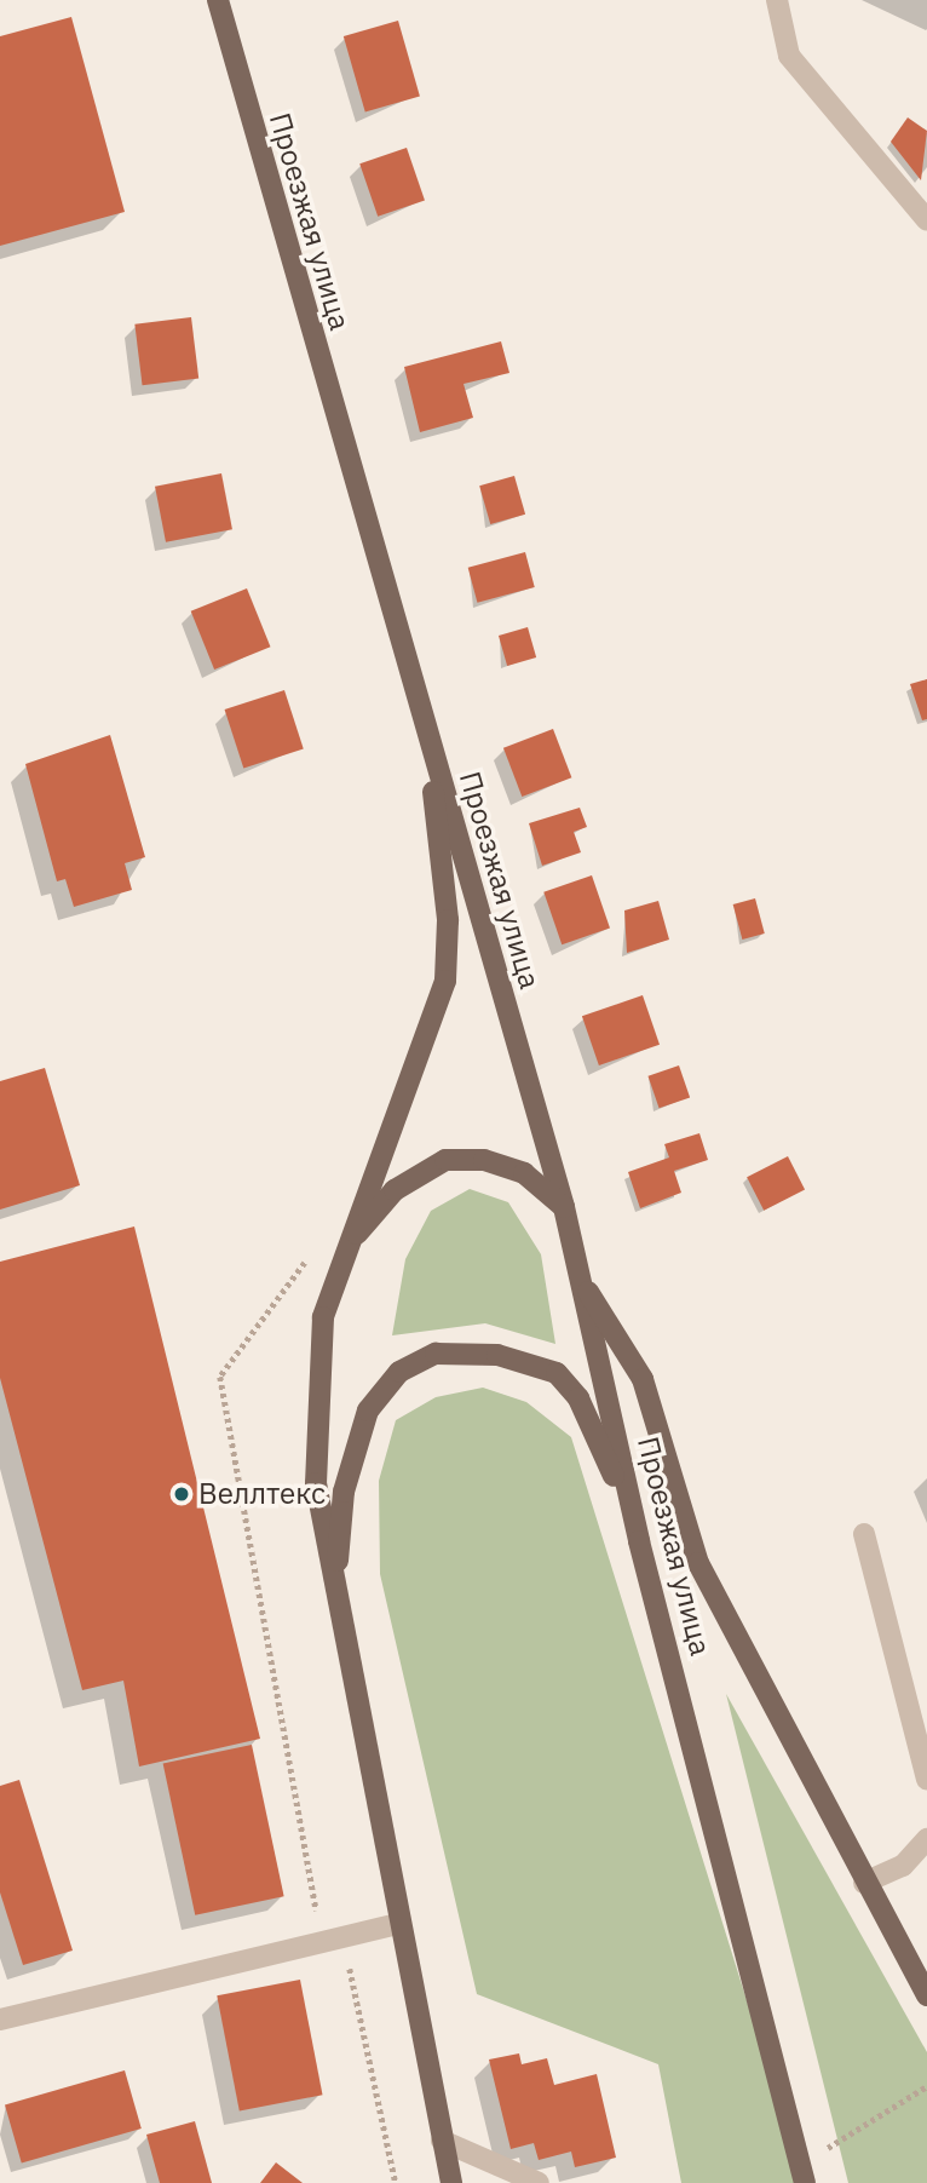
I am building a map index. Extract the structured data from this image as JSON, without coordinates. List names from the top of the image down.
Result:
{
  "streets": {
    "main road": ["Проезжая улица"]
  },
  "places": ["Веллтекс"]
}
